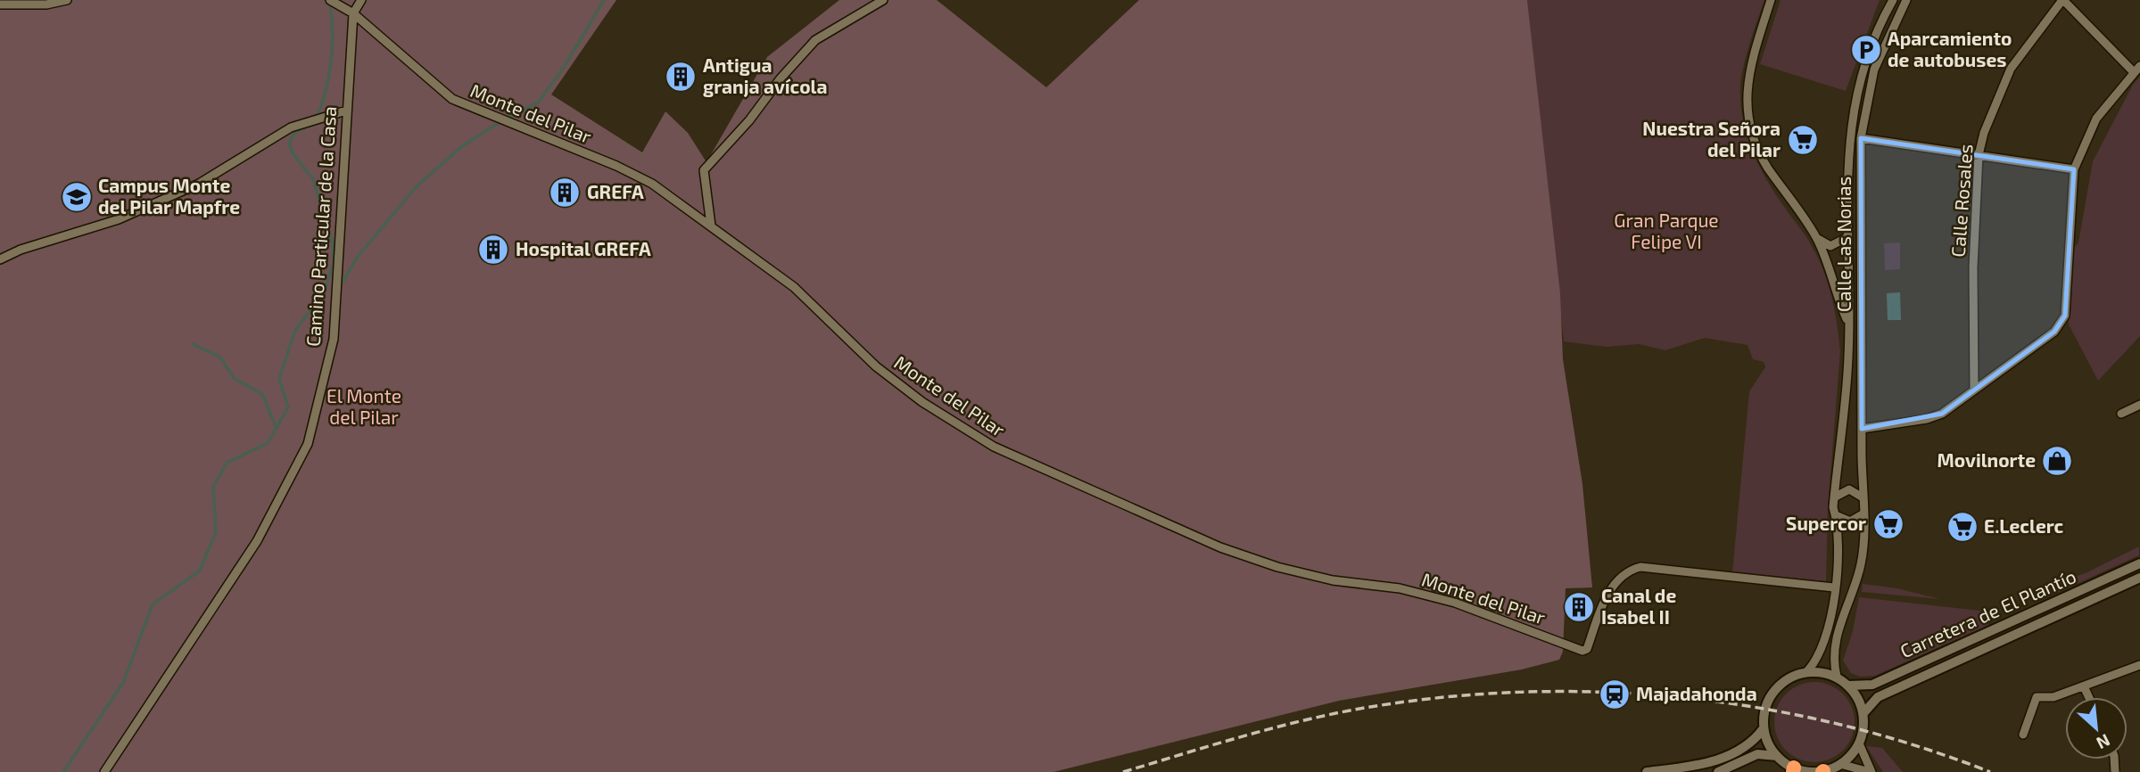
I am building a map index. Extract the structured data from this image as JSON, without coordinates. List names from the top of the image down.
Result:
{
  "streets": {
    "street": [
      "Monte del Pilar",
      "Calle Rosales",
      "Camino Particular de la Casa",
      "Calle Las Norias",
      "Carretera de El Plantío"
    ]
  },
  "crossings": [
    ["Monte del Pilar", "Camino Particular de la Casa"],
    ["Monte del Pilar", "Calle Las Norias"],
    ["Calle Las Norias", "Carretera de El Plantío"]
  ],
  "parks": ["Gran Parque Felipe VI", "El Monte del Pilar"],
  "places": {
    "parking": ["Aparcamiento de autobuses"],
    "building": [
      "Antigua granja avícola",
      "GREFA",
      "Hospital GREFA",
      "Canal de Isabel II"
    ],
    "supermarket": ["Nuestra Señora del Pilar", "Supercor", "E.Leclerc"],
    "school or university": ["Campus Monte del Pilar Mapfre"],
    "shop": ["Movilnorte"],
    "station": ["Majadahonda"]
  },
  "north": "bottom right"
}
